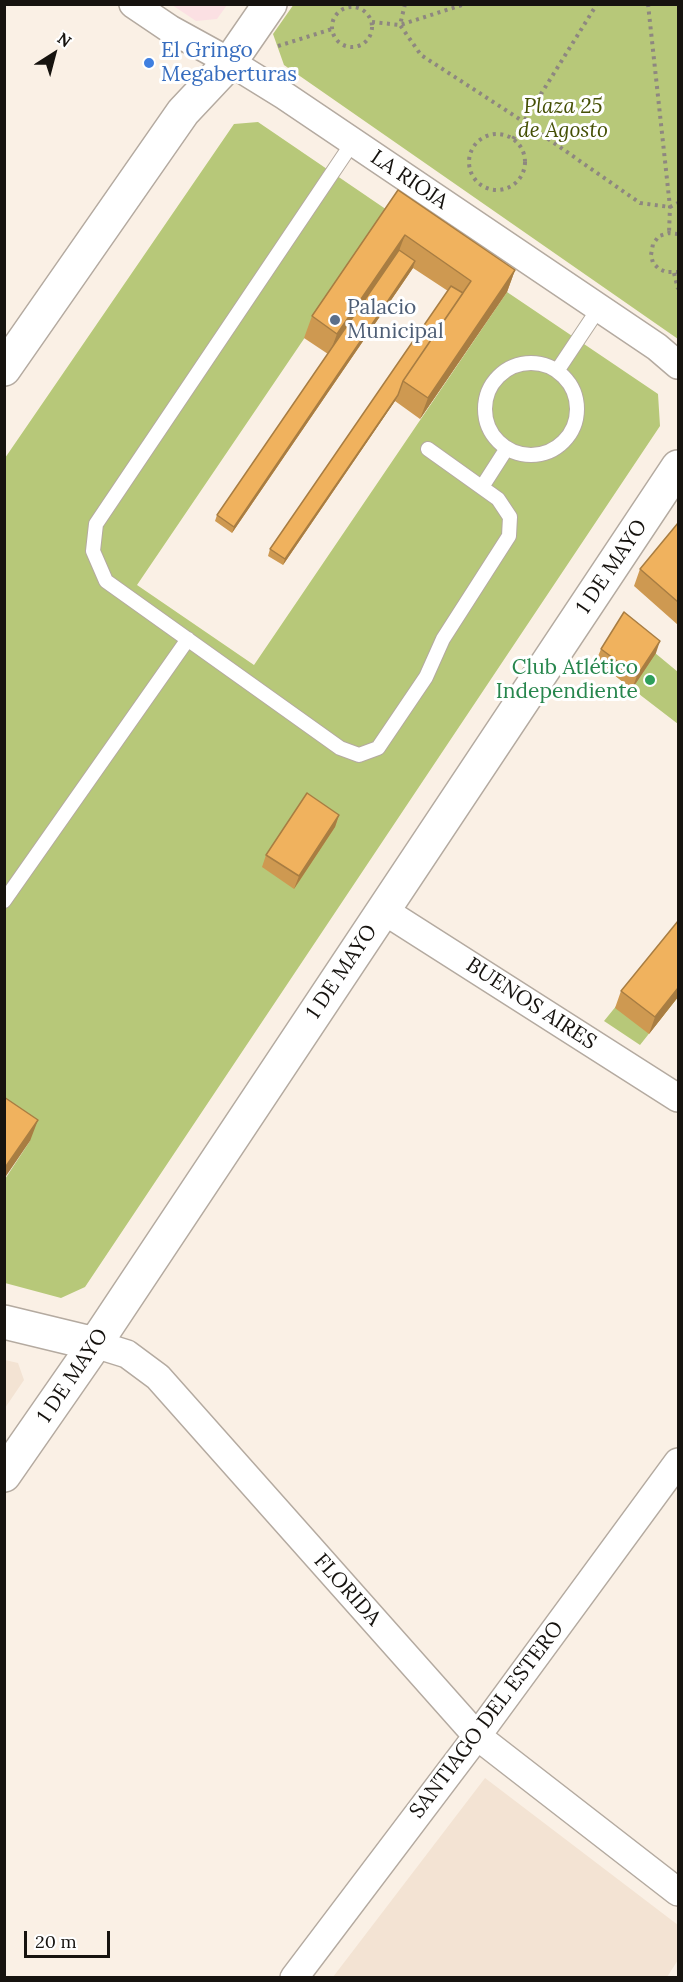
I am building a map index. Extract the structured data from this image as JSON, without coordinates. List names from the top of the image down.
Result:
{
  "streets": {
    "main road": ["1 DE MAYO", "FLORIDA"],
    "street": ["LA RIOJA", "BUENOS AIRES", "SANTIAGO DEL ESTERO"]
  },
  "crossings": [
    ["1 DE MAYO", "BUENOS AIRES"],
    ["1 DE MAYO", "FLORIDA"],
    ["FLORIDA", "SANTIAGO DEL ESTERO"]
  ],
  "parks": ["Plaza 25 de Agosto"],
  "places": ["El Gringo Megaberturas", "Palacio Municipal", "Club Atlético Independiente"],
  "scale_bar": "20 m",
  "north": "top right"
}
